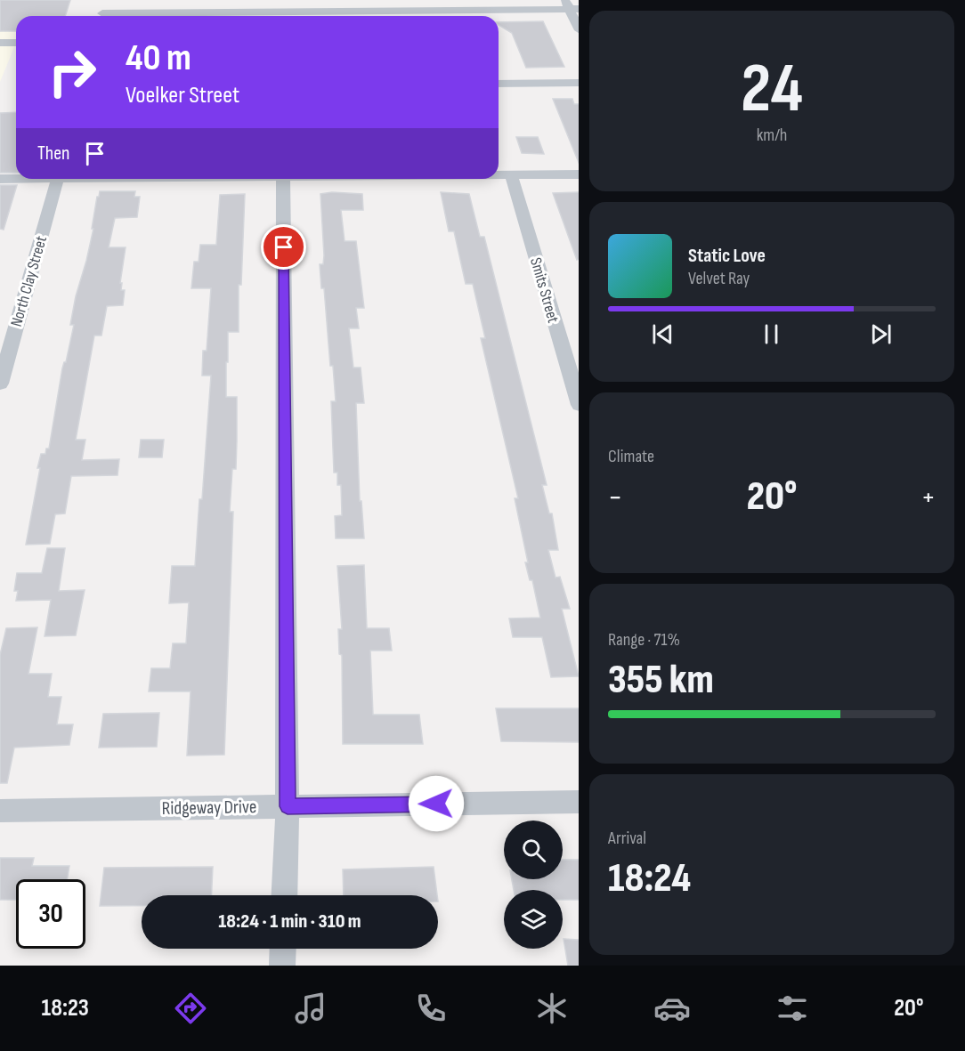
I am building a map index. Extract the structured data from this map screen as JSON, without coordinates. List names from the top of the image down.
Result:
{
  "streets": {
    "street": ["North Clay Street", "Smits Street", "Ridgeway Drive"]
  },
  "page": {
    "tile": [
      ["24", "km/h"],
      "Climate",
      ["Range · 71%", "355 km"],
      ["Arrival", "18:24"]
    ],
    "turn": ["40 m", "Voelker Street"],
    "then": "Then",
    "song": ["Static Love", "Velvet Ray"],
    "heat": ["−", "20°", "+"],
    "limit": "30",
    "trip": "18:24 · 1 min · 310 m",
    "tabs": ["18:23", "20°"]
  }
}
